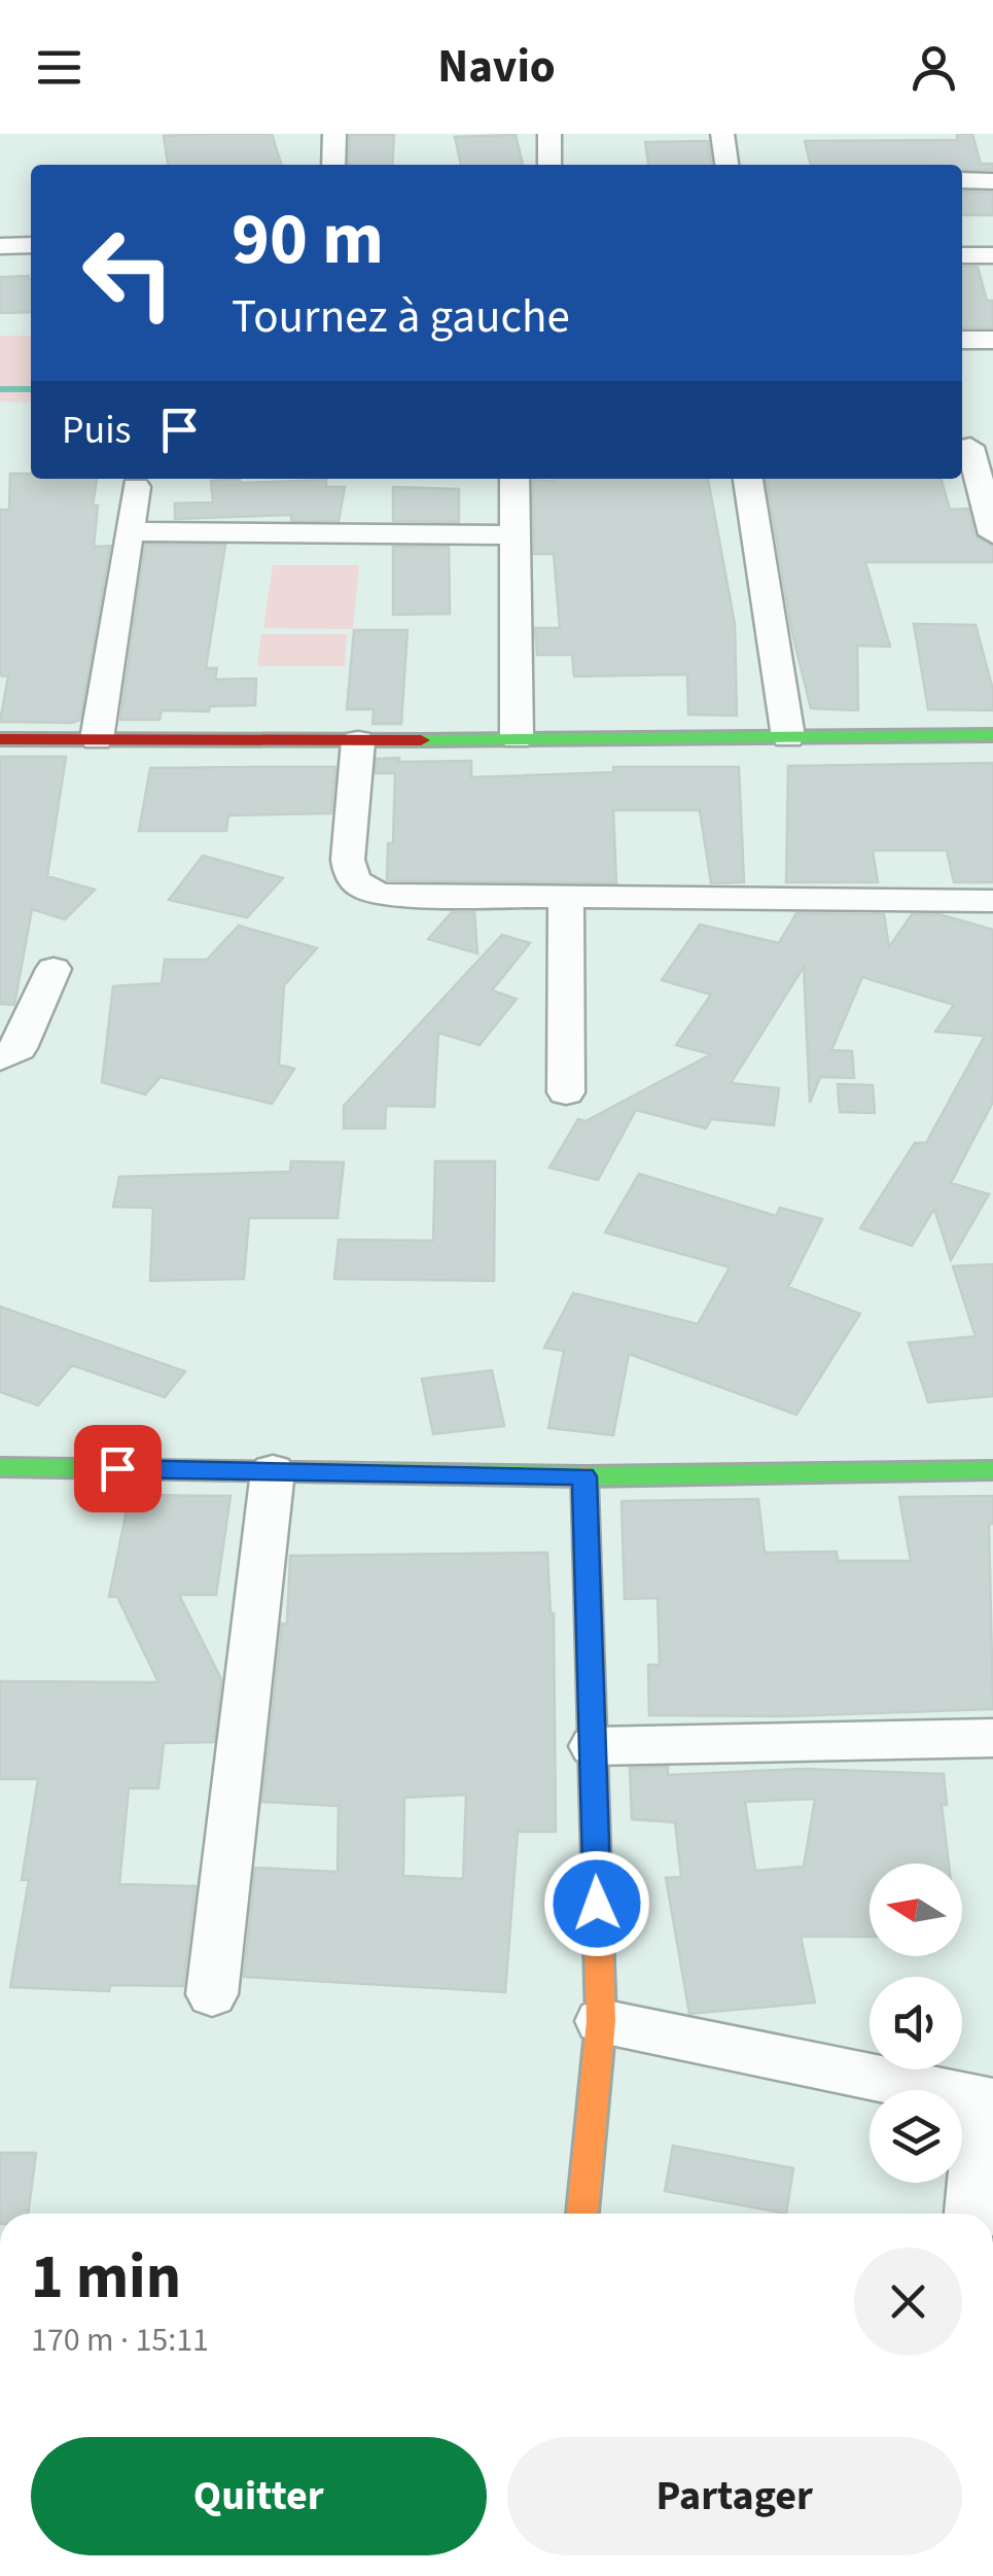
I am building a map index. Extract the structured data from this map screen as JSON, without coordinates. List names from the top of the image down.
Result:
{
  "north": "left",
  "page": {
    "header": "Navio",
    "turn": ["90 m", "Tournez à gauche"],
    "then": "Puis",
    "heading": ["1 min", "170 m · 15:11"],
    "buttons": ["Quitter", "Partager"]
  }
}
